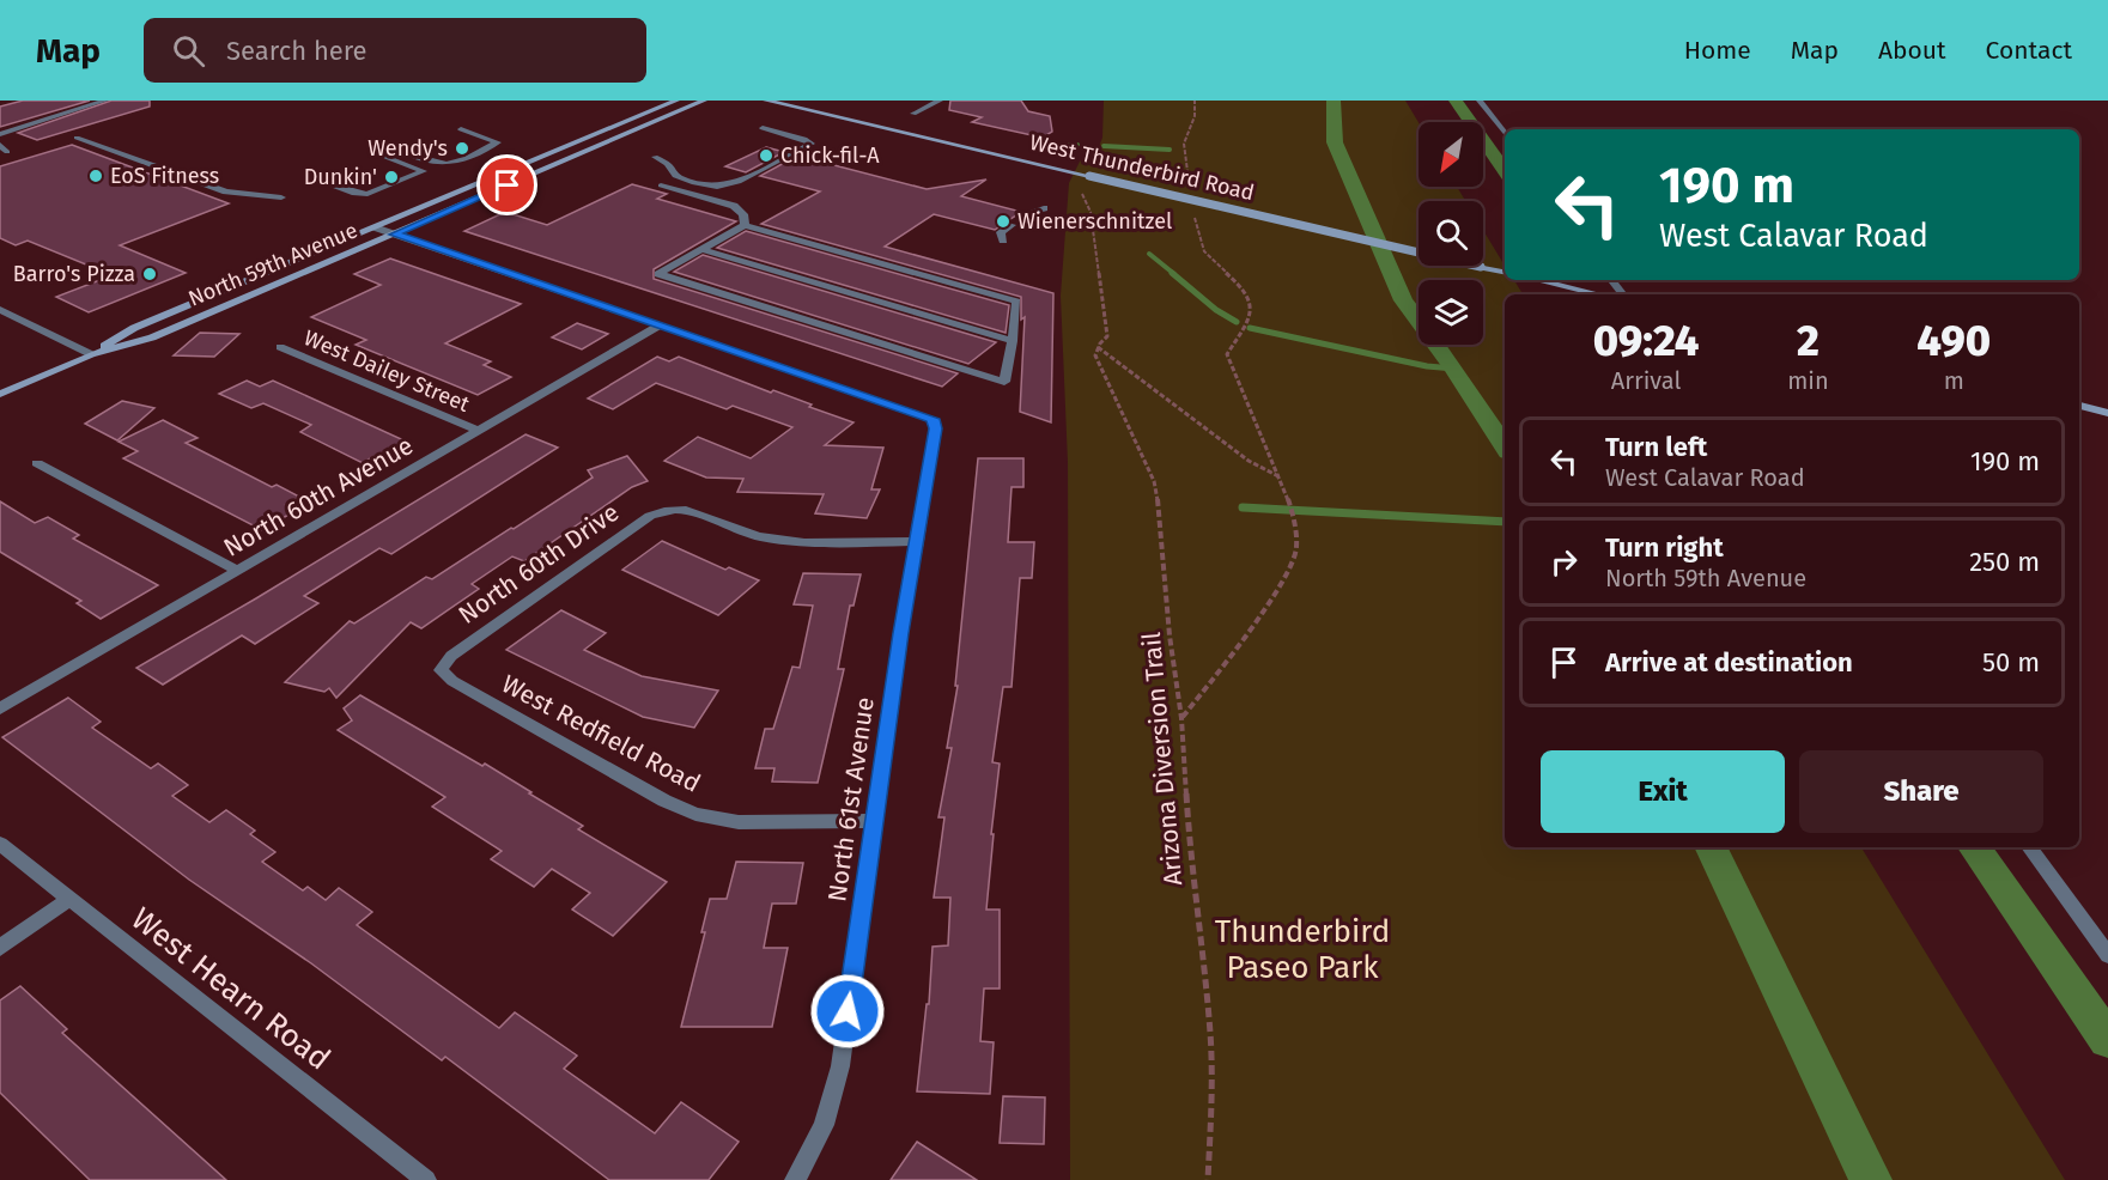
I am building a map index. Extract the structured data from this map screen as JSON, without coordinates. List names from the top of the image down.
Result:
{
  "streets": {
    "main road": ["West Thunderbird Road", "North 59th Avenue"],
    "street": [
      "West Dailey Street",
      "North 60th Avenue",
      "North 60th Drive",
      "West Redfield Road",
      "North 61st Avenue",
      "West Hearn Road"
    ],
    "path": ["Arizona Diversion Trail"]
  },
  "crossings": [
    ["West Dailey Street", "North 60th Avenue"],
    ["North 60th Avenue", "North 61st Avenue"],
    ["North 60th Drive", "West Redfield Road"],
    ["North 60th Drive", "North 61st Avenue"],
    ["West Redfield Road", "North 61st Avenue"]
  ],
  "parks": ["Thunderbird Paseo Park"],
  "places": [
    "Wendy's",
    "Chick-fil-A",
    "EoS Fitness",
    "Dunkin'",
    "Wienerschnitzel",
    "Barro's Pizza"
  ],
  "north": "bottom left",
  "page": {
    "header": "Map",
    "search": "Search here",
    "nav": [
      "Home",
      "Map",
      "About",
      "Contact"
    ],
    "turn": ["190 m", "West Calavar Road"],
    "eta": [
      "09:24",
      "Arrival",
      "2",
      "min",
      "490",
      "m"
    ],
    "list": [
      {
        "name": "Turn left",
        "note": "West Calavar Road",
        "value": "190 m"
      },
      {
        "name": "Turn right",
        "note": "North 59th Avenue",
        "value": "250 m"
      },
      {
        "name": "Arrive at destination",
        "value": "50 m"
      }
    ],
    "buttons": ["Exit", "Share"]
  }
}
